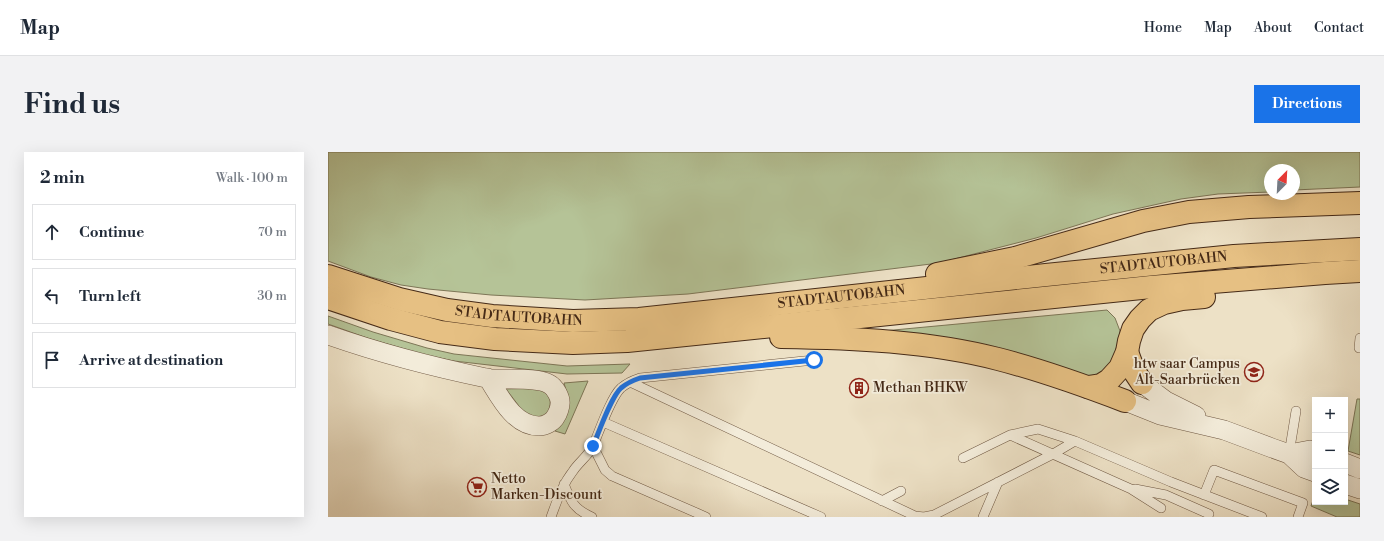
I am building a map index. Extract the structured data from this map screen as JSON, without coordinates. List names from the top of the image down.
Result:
{
  "streets": {
    "highway": ["STADTAUTOBAHN"]
  },
  "places": {
    "school or university": ["htw saar Campus Alt-Saarbrücken"],
    "building": ["Methan BHKW"],
    "supermarket": ["Netto Marken-Discount"]
  },
  "north": "top right",
  "page": {
    "header": "Map",
    "nav": [
      "Home",
      "Map",
      "About",
      "Contact"
    ],
    "buttons": "Directions",
    "title": "Find us",
    "heading": ["2 min", "Walk · 100 m"],
    "list": [
      ["Continue", "70 m"],
      ["Turn left", "30 m"],
      "Arrive at destination"
    ],
    "map_buttons": ["+", "−"]
  }
}
